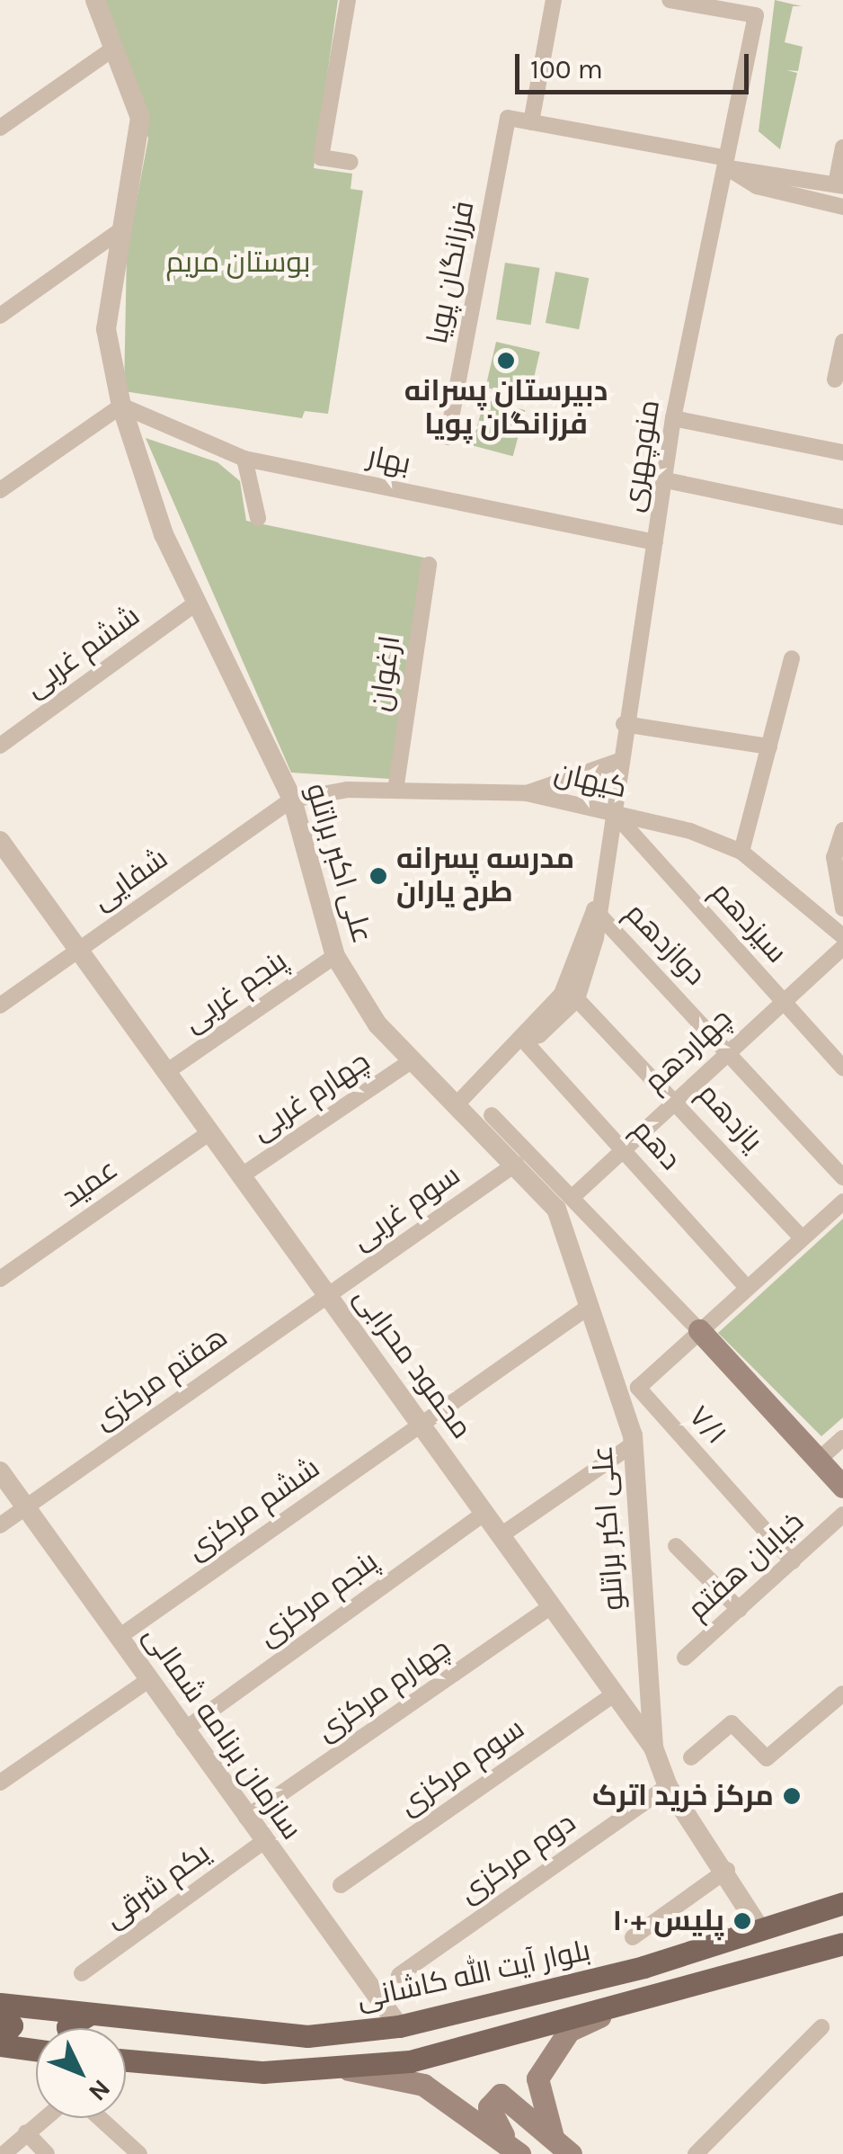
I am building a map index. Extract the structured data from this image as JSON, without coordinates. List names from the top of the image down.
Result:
{
  "streets": {
    "main road": ["بلوار آیت الله کاشانی"],
    "street": [
      "فرزانگان پویا",
      "منوچهری",
      "بهار",
      "ششم غربی",
      "ارغوان",
      "کیهان",
      "علی اکبر براتلو",
      "شفایی",
      "سیزدهم",
      "دوازدهم",
      "پنجم غربی",
      "چهاردهم",
      "چهارم غربی",
      "یازدهم",
      "دهم",
      "عمید",
      "سوم غربی",
      "محمود محرابی",
      "هفتم مرکزی",
      "۷/۱",
      "ششم مرکزی",
      "خیابان هفتم",
      "پنجم مرکزی",
      "چهارم مرکزی",
      "سازمان برنامه شمالی",
      "سوم مرکزی",
      "دوم مرکزی",
      "یکم شرقی"
    ]
  },
  "crossings": [
    ["منوچهری", "بهار"],
    ["منوچهری", "کیهان"],
    ["منوچهری", "علی اکبر براتلو"],
    ["منوچهری", "سیزدهم"],
    ["منوچهری", "دوازدهم"],
    ["منوچهری", "یازدهم"],
    ["منوچهری", "دهم"],
    ["بهار", "علی اکبر براتلو"],
    ["ششم غربی", "علی اکبر براتلو"],
    ["ارغوان", "کیهان"],
    ["کیهان", "علی اکبر براتلو"],
    ["کیهان", "شفایی"],
    ["کیهان", "سیزدهم"],
    ["علی اکبر براتلو", "شفایی"],
    ["علی اکبر براتلو", "پنجم غربی"],
    ["علی اکبر براتلو", "چهارم غربی"],
    ["علی اکبر براتلو", "سوم غربی"],
    ["علی اکبر براتلو", "محمود محرابی"],
    ["علی اکبر براتلو", "ششم مرکزی"],
    ["شفایی", "محمود محرابی"],
    ["سیزدهم", "چهاردهم"],
    ["دوازدهم", "چهاردهم"],
    ["پنجم غربی", "محمود محرابی"],
    ["چهاردهم", "یازدهم"],
    ["چهاردهم", "دهم"],
    ["چهارم غربی", "محمود محرابی"],
    ["عمید", "محمود محرابی"],
    ["سوم غربی", "محمود محرابی"],
    ["سوم غربی", "هفتم مرکزی"],
    ["محمود محرابی", "هفتم مرکزی"],
    ["محمود محرابی", "ششم مرکزی"],
    ["محمود محرابی", "پنجم مرکزی"],
    ["محمود محرابی", "چهارم مرکزی"],
    ["محمود محرابی", "سوم مرکزی"],
    ["محمود محرابی", "دوم مرکزی"],
    ["محمود محرابی", "بلوار آیت الله کاشانی"],
    ["هفتم مرکزی", "سازمان برنامه شمالی"],
    ["۷/۱", "خیابان هفتم"],
    ["ششم مرکزی", "سازمان برنامه شمالی"],
    ["پنجم مرکزی", "سازمان برنامه شمالی"],
    ["چهارم مرکزی", "سازمان برنامه شمالی"],
    ["سازمان برنامه شمالی", "یکم شرقی"],
    ["سازمان برنامه شمالی", "بلوار آیت الله کاشانی"]
  ],
  "parks": ["بوستان مریم"],
  "places": [
    "دبیرستان پسرانه فرزانگان پویا",
    "مدرسه پسرانه طرح یاران",
    "مرکز خرید اترک",
    "پلیس +۱۰"
  ],
  "scale_bar": "100 m",
  "north": "bottom right"
}
